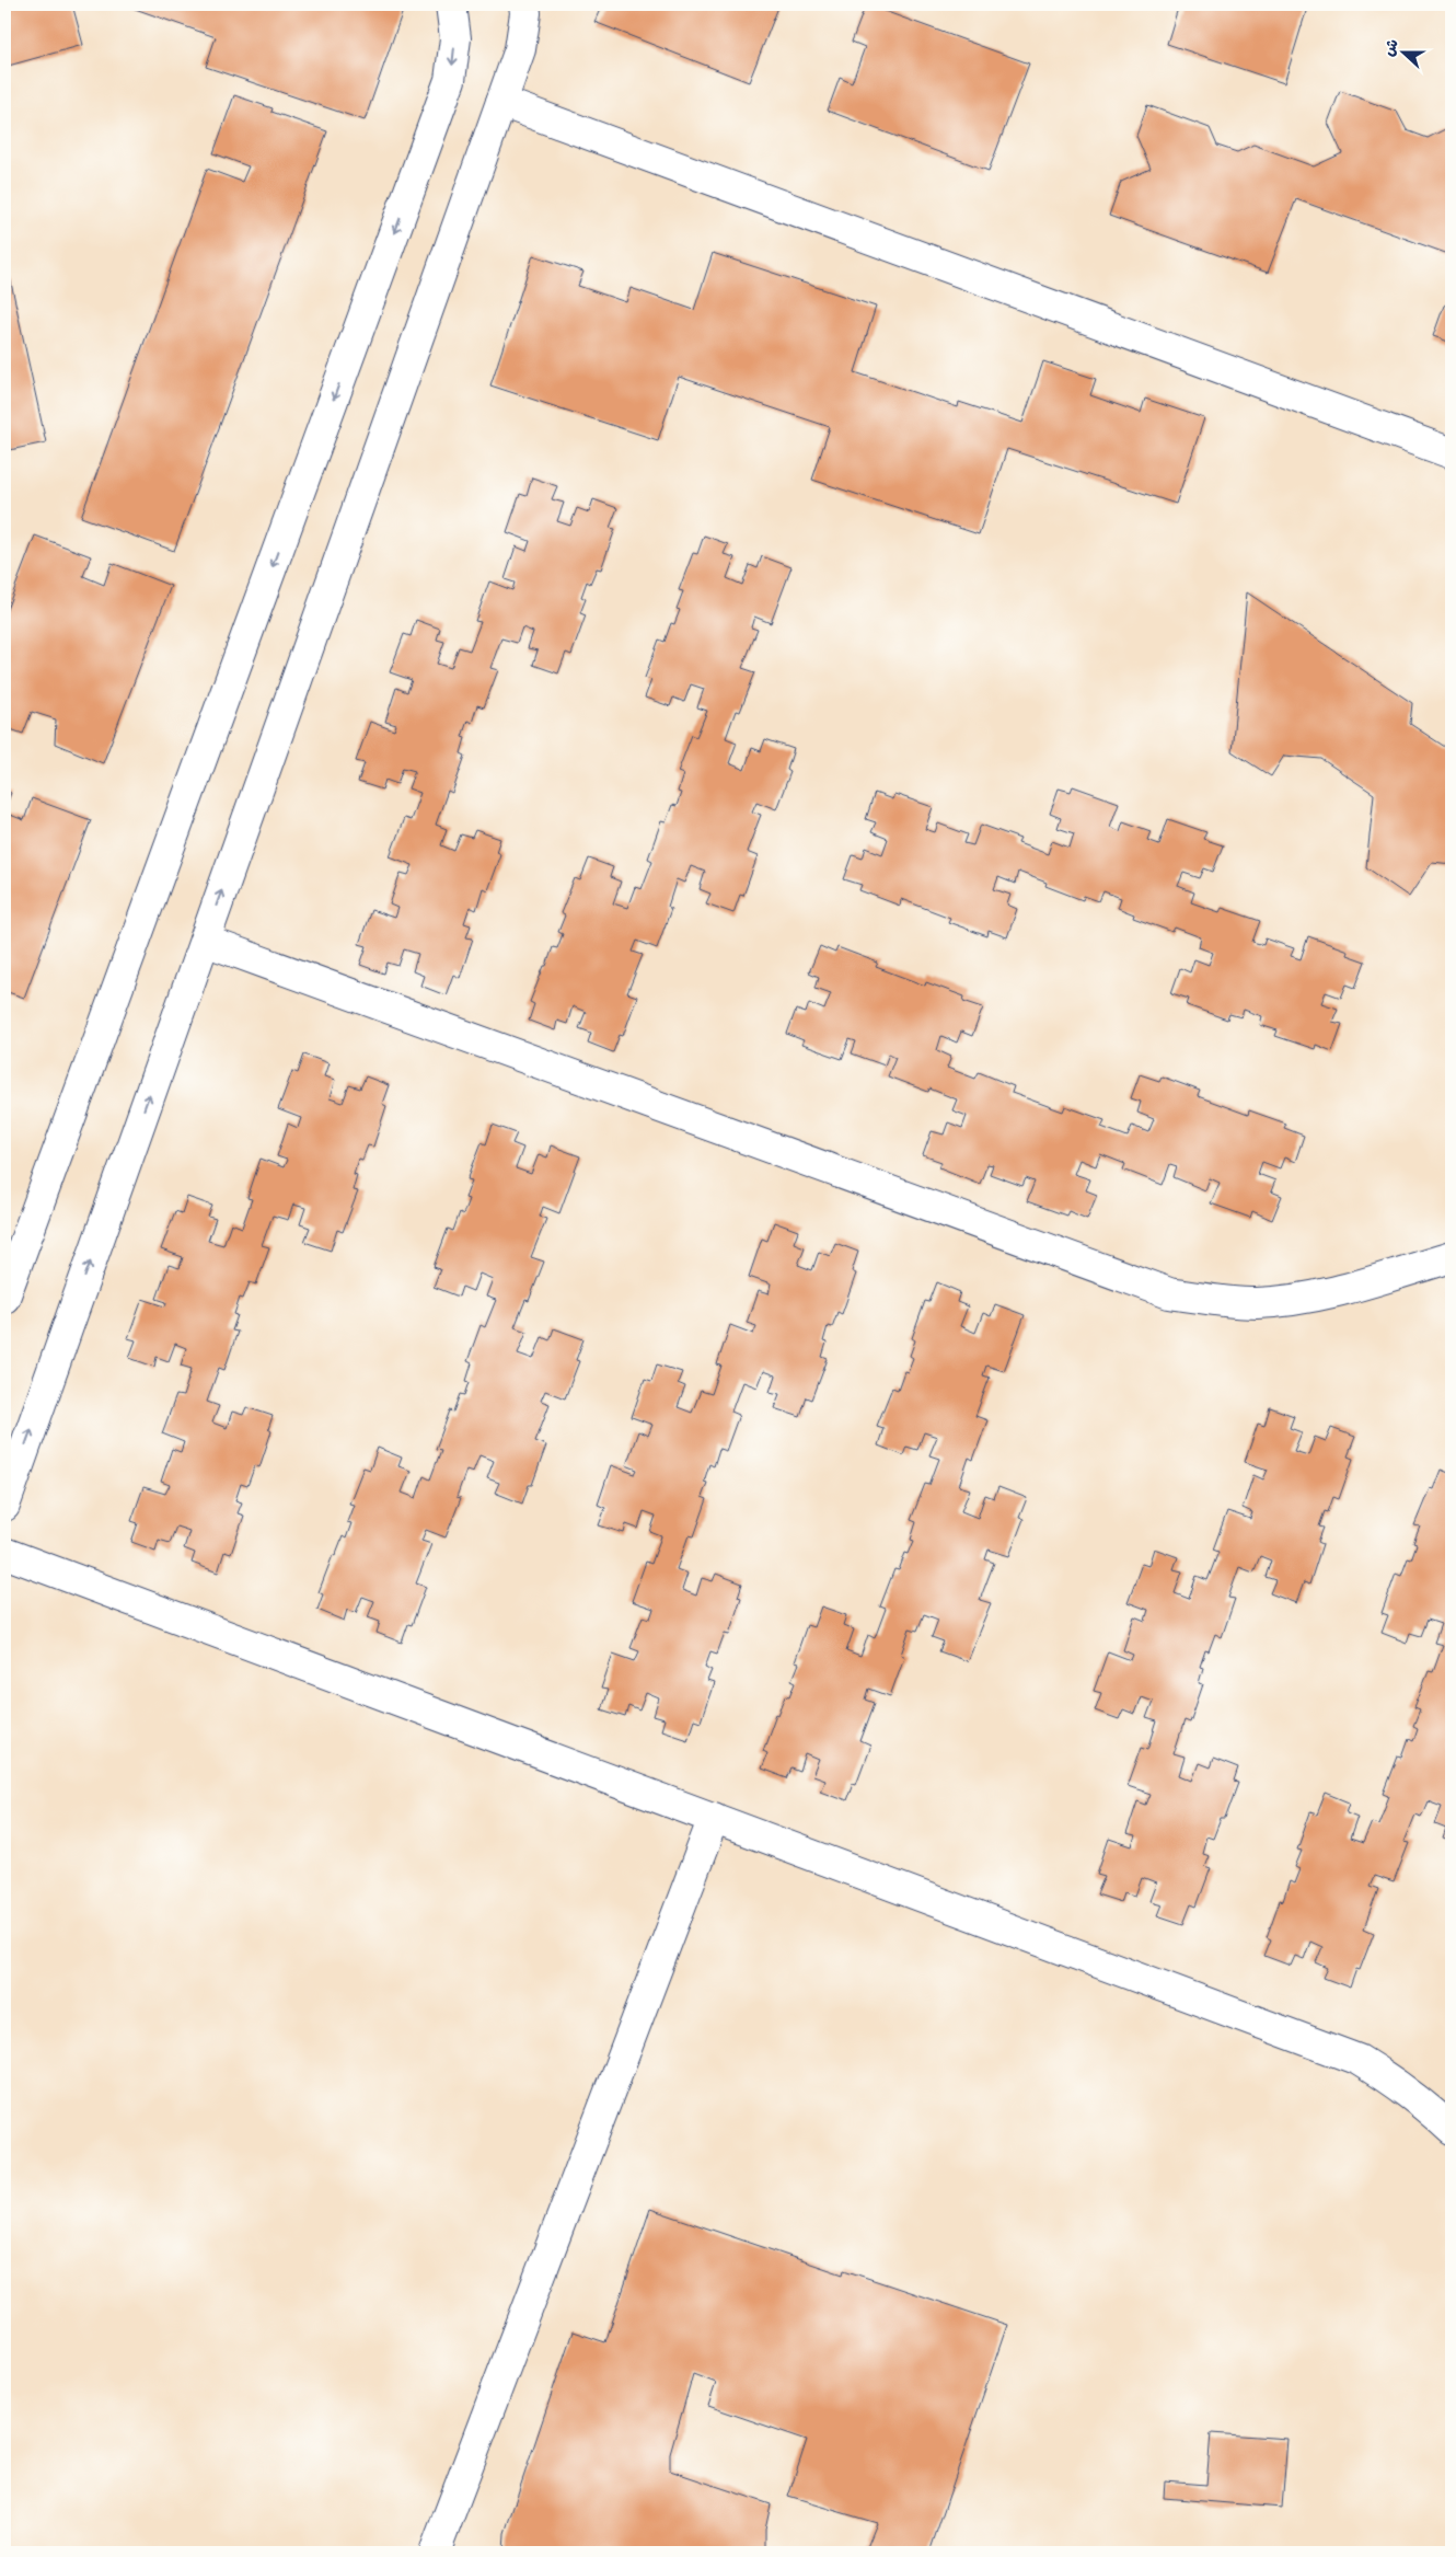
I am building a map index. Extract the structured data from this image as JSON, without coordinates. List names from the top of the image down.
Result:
{
  "north": "left"
}
